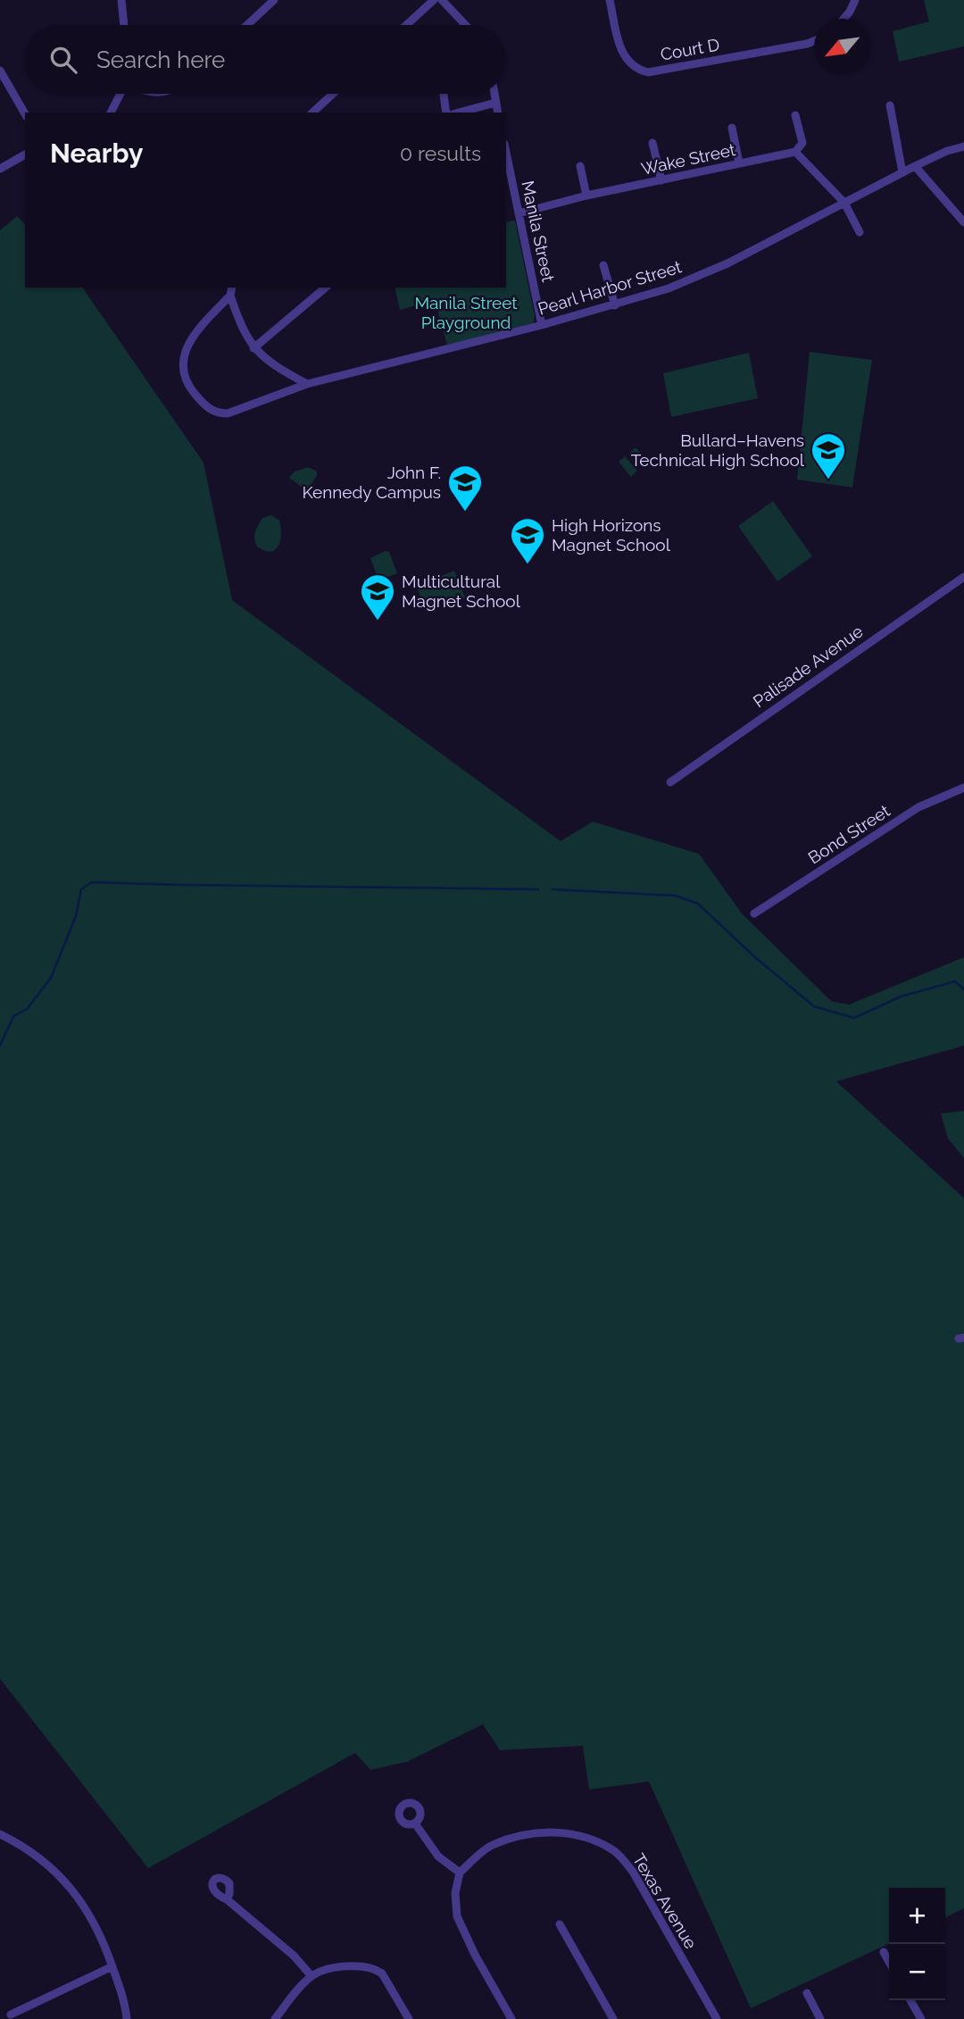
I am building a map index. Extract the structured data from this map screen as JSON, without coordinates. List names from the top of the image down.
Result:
{
  "streets": {
    "street": [
      "Court D",
      "Wake Street",
      "Manila Street",
      "Pearl Harbor Street",
      "Palisade Avenue",
      "Bond Street",
      "Texas Avenue"
    ]
  },
  "crossings": [
    ["Wake Street", "Manila Street"],
    ["Manila Street", "Pearl Harbor Street"]
  ],
  "parks": ["Manila Street Playground"],
  "places": {
    "school or university": [
      "Bullard–Havens Technical High School",
      "John F. Kennedy Campus",
      "High Horizons Magnet School",
      "Multicultural Magnet School"
    ]
  },
  "north": "bottom left",
  "page": {
    "search": "Search here",
    "heading": ["Nearby", "0 results"],
    "map_buttons": ["+", "−"]
  }
}
